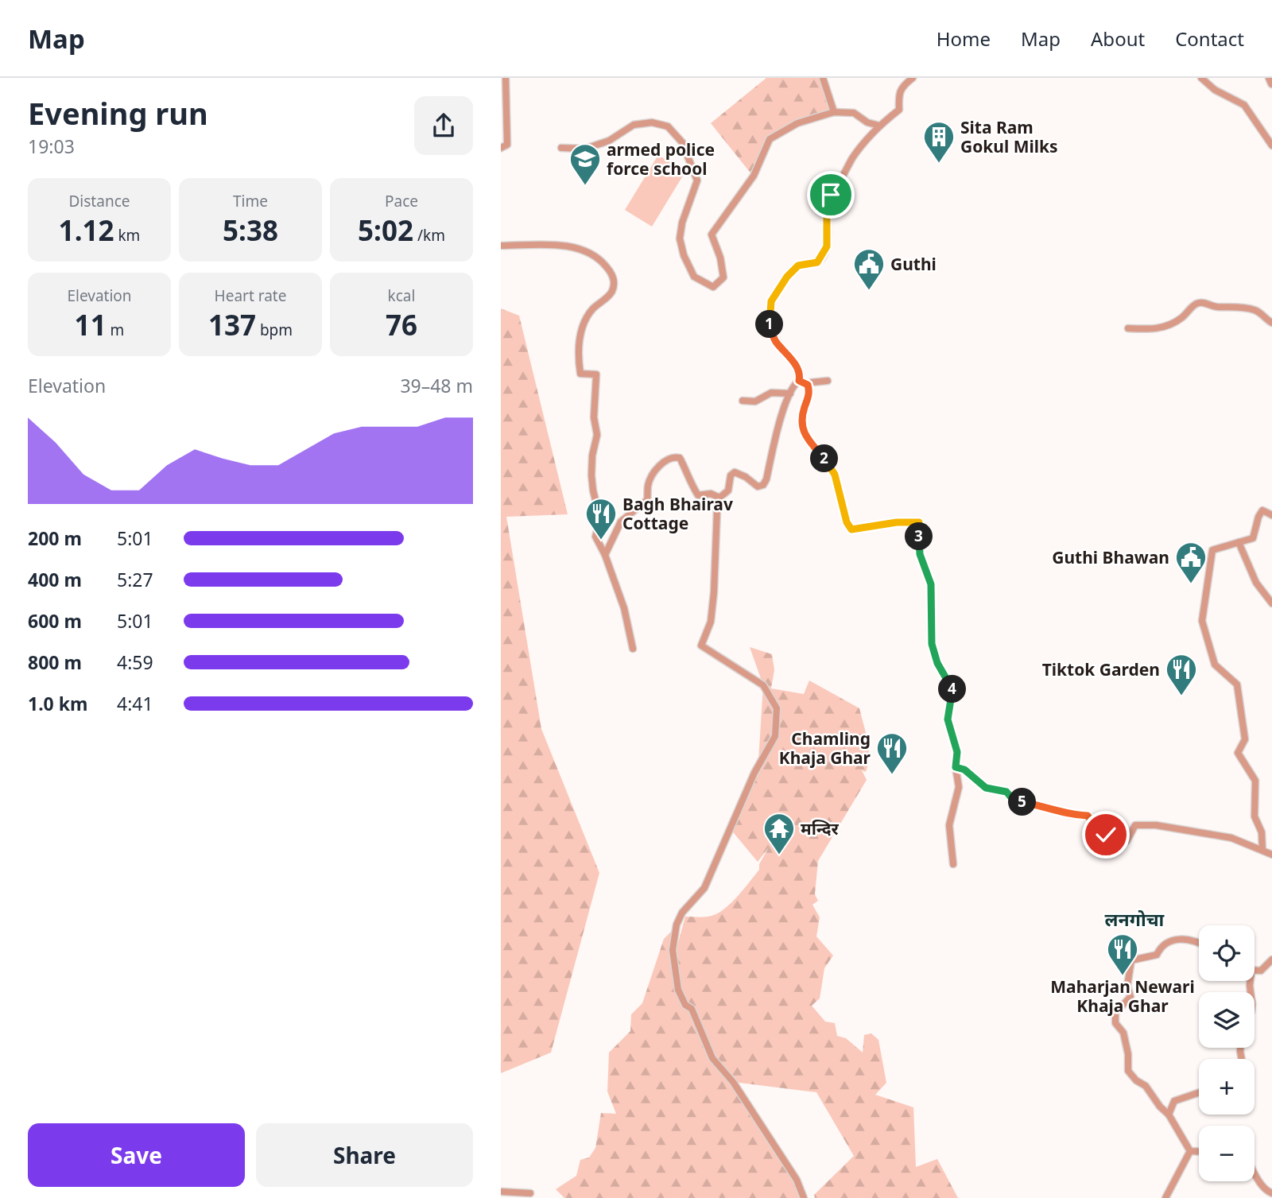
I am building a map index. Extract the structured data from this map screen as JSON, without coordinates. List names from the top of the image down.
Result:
{
  "districts": ["लनगोचा"],
  "places": {
    "building": ["Sita Ram Gokul Milks"],
    "school or university": ["armed police force school"],
    "public building": ["Guthi", "Guthi Bhawan"],
    "restaurant": [
      "Bagh Bhairav Cottage",
      "Tiktok Garden",
      "Chamling Khaja Ghar",
      "Maharjan Newari Khaja Ghar"
    ],
    "temple": ["मन्दिर"]
  },
  "page": {
    "header": "Map",
    "nav": [
      "Home",
      "Map",
      "About",
      "Contact"
    ],
    "heading": ["Evening run", "19:03"],
    "stats": [
      ["Distance", "1.12 km"],
      ["Time", "5:38"],
      ["Pace", "5:02 /km"],
      ["Elevation", "11 m"],
      ["Heart rate", "137 bpm"],
      ["kcal", "76"]
    ],
    "pins": [
      "1",
      "2",
      "3",
      "4",
      "5"
    ],
    "chart": ["Elevation", "39–48 m"],
    "list": [
      {
        "name": "200 m",
        "note": "5:01"
      },
      {
        "name": "400 m",
        "note": "5:27"
      },
      {
        "name": "600 m",
        "note": "5:01"
      },
      {
        "name": "800 m",
        "note": "4:59"
      },
      {
        "name": "1.0 km",
        "note": "4:41"
      }
    ],
    "map_buttons": ["+", "−"],
    "buttons": ["Save", "Share"]
  }
}
